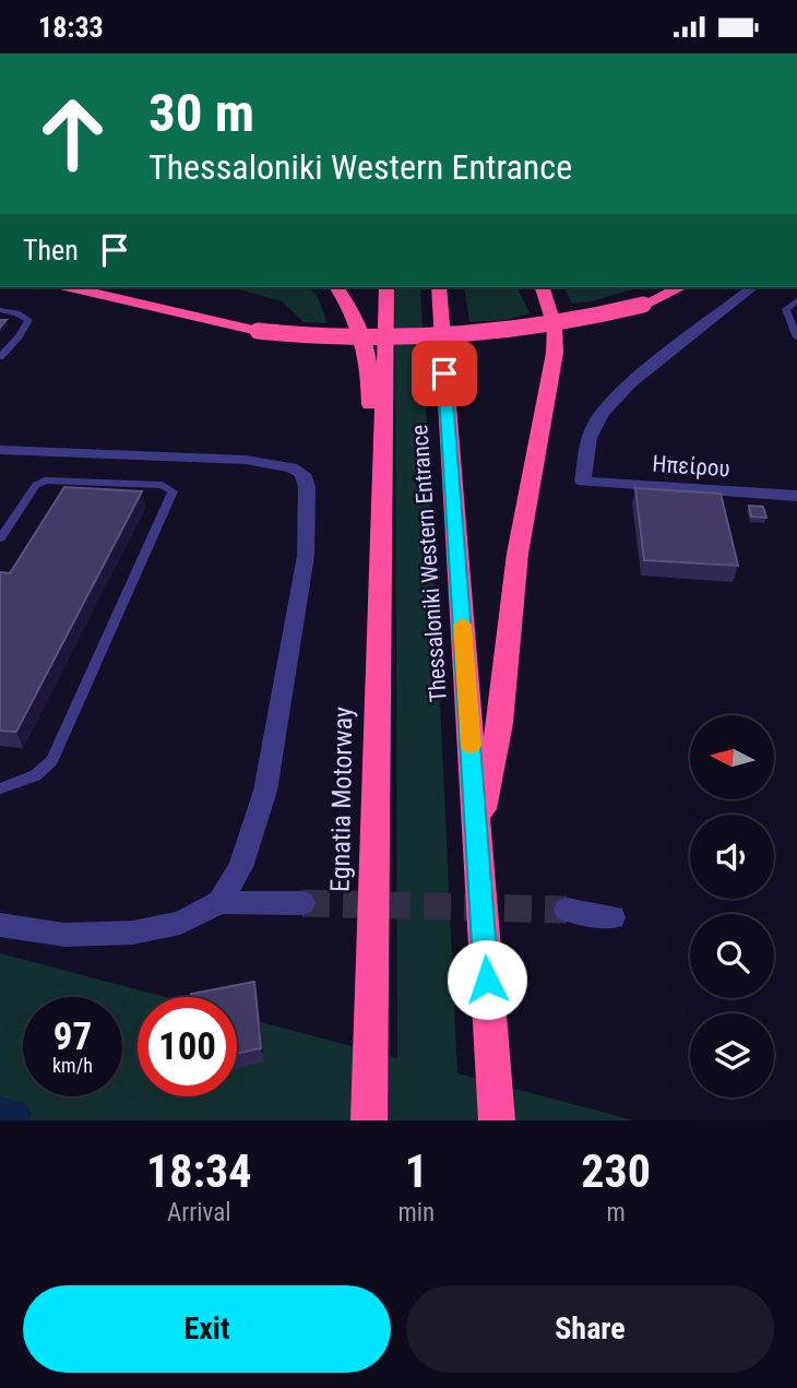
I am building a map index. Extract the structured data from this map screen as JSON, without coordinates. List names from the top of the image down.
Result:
{
  "streets": {
    "highway": ["Thessaloniki Western Entrance", "Egnatia Motorway"],
    "street": ["Ηπείρου"]
  },
  "north": "left",
  "page": {
    "status": "18:33",
    "turn": ["30 m", "Thessaloniki Western Entrance"],
    "then": "Then",
    "speed": "97 km/h",
    "limit": "100",
    "eta": [
      "18:34",
      "Arrival",
      "1",
      "min",
      "230",
      "m"
    ],
    "buttons": ["Exit", "Share"]
  }
}
